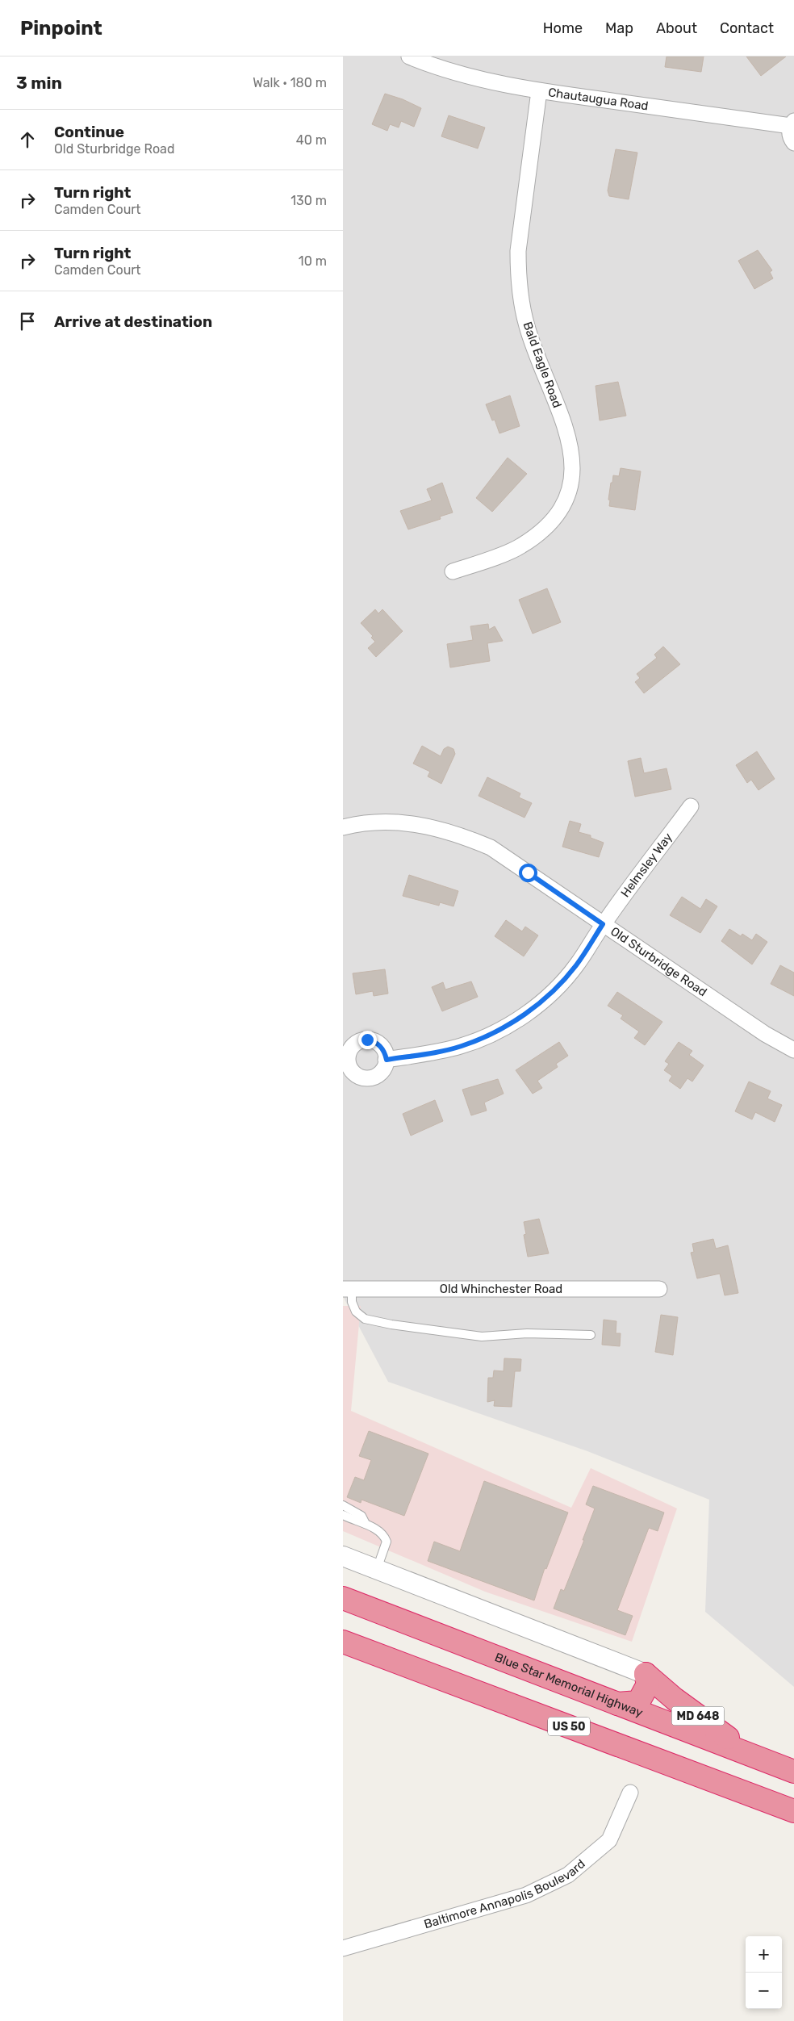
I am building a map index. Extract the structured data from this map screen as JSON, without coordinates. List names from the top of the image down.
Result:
{
  "streets": {
    "highway": ["Blue Star Memorial Highway", "MD 648", "US 50"],
    "street": [
      "Chautaugua Road",
      "Bald Eagle Road",
      "Helmsley Way",
      "Old Sturbridge Road",
      "Old Whinchester Road",
      "Baltimore Annapolis Boulevard"
    ]
  },
  "crossings": [
    ["Chautaugua Road", "Bald Eagle Road"],
    ["Helmsley Way", "Old Sturbridge Road"],
    ["Blue Star Memorial Highway", "MD 648"]
  ],
  "page": {
    "header": "Pinpoint",
    "nav": [
      "Home",
      "Map",
      "About",
      "Contact"
    ],
    "heading": ["3 min", "Walk · 180 m"],
    "list": [
      ["Continue", "Old Sturbridge Road", "40 m"],
      ["Turn right", "Camden Court", "130 m"],
      ["Turn right", "Camden Court", "10 m"],
      "Arrive at destination"
    ],
    "map_buttons": ["+", "−"]
  }
}
